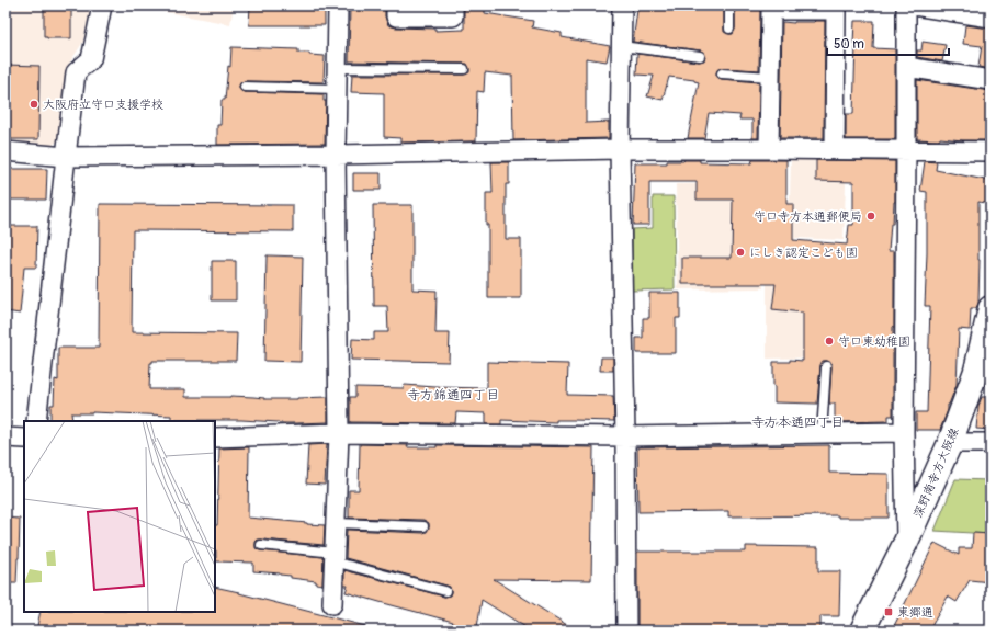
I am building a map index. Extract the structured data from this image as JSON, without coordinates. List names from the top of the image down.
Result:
{
  "streets": {
    "main road": ["深野南寺方大阪線"]
  },
  "districts": ["寺方錦通四丁目", "寺方本通四丁目"],
  "places": {
    "other": [
      "大阪府立守口支援学校",
      "守口寺方本通郵便局",
      "にしき認定こども園",
      "守口東幼稚園"
    ],
    "transit": ["東郷通"]
  },
  "scale_bar": "50 m"
}
